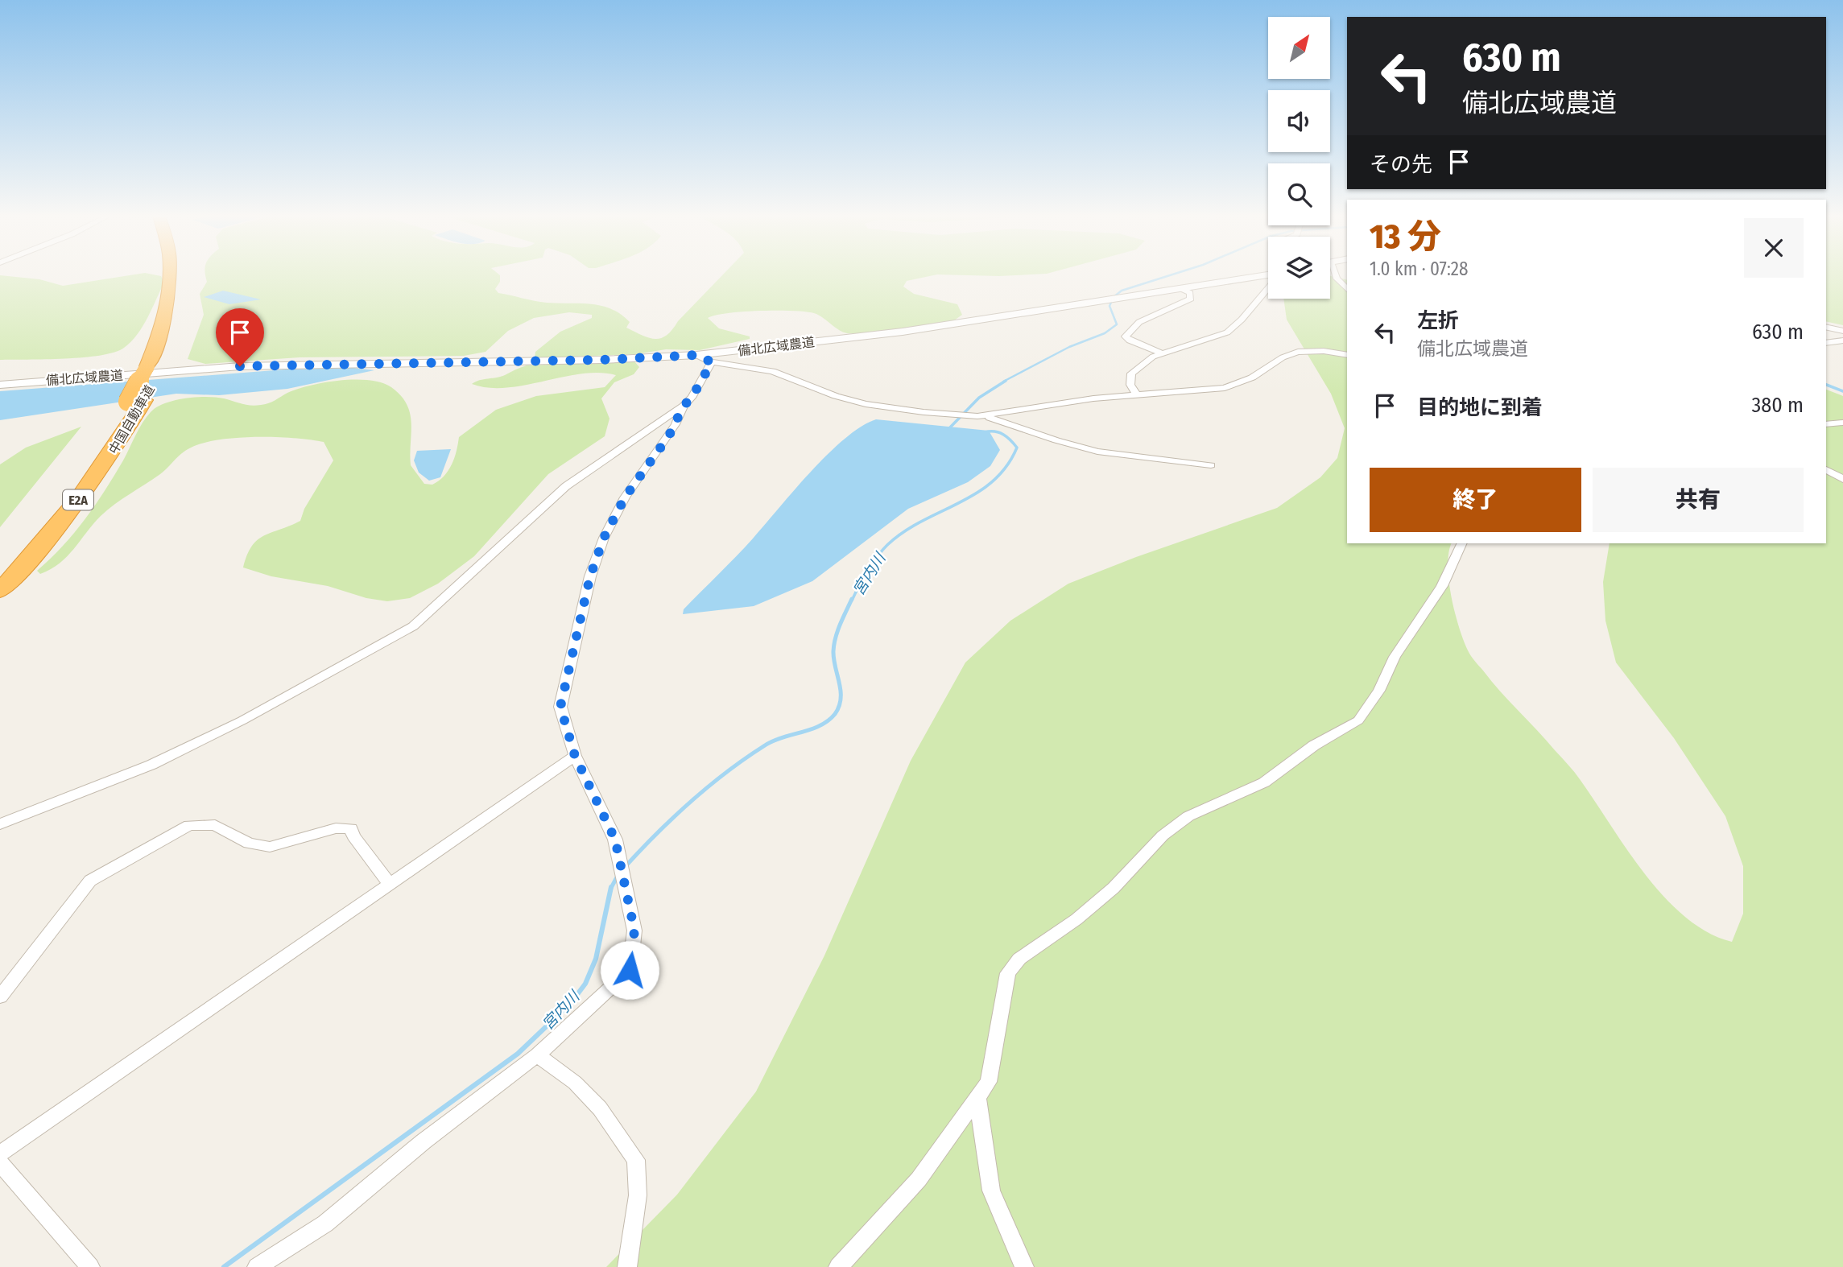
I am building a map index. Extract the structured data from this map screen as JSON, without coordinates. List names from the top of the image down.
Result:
{
  "streets": {
    "highway": ["中国自動車道", "E2A"],
    "street": ["備北広域農道"]
  },
  "water": ["宮内川"],
  "north": "top right",
  "page": {
    "turn": ["630 m", "備北広域農道"],
    "then": "その先",
    "heading": ["13 分", "1.0 km · 07:28"],
    "list": [
      {
        "name": "左折",
        "note": "備北広域農道",
        "value": "630 m"
      },
      {
        "name": "目的地に到着",
        "value": "380 m"
      }
    ],
    "buttons": ["終了", "共有"]
  }
}
